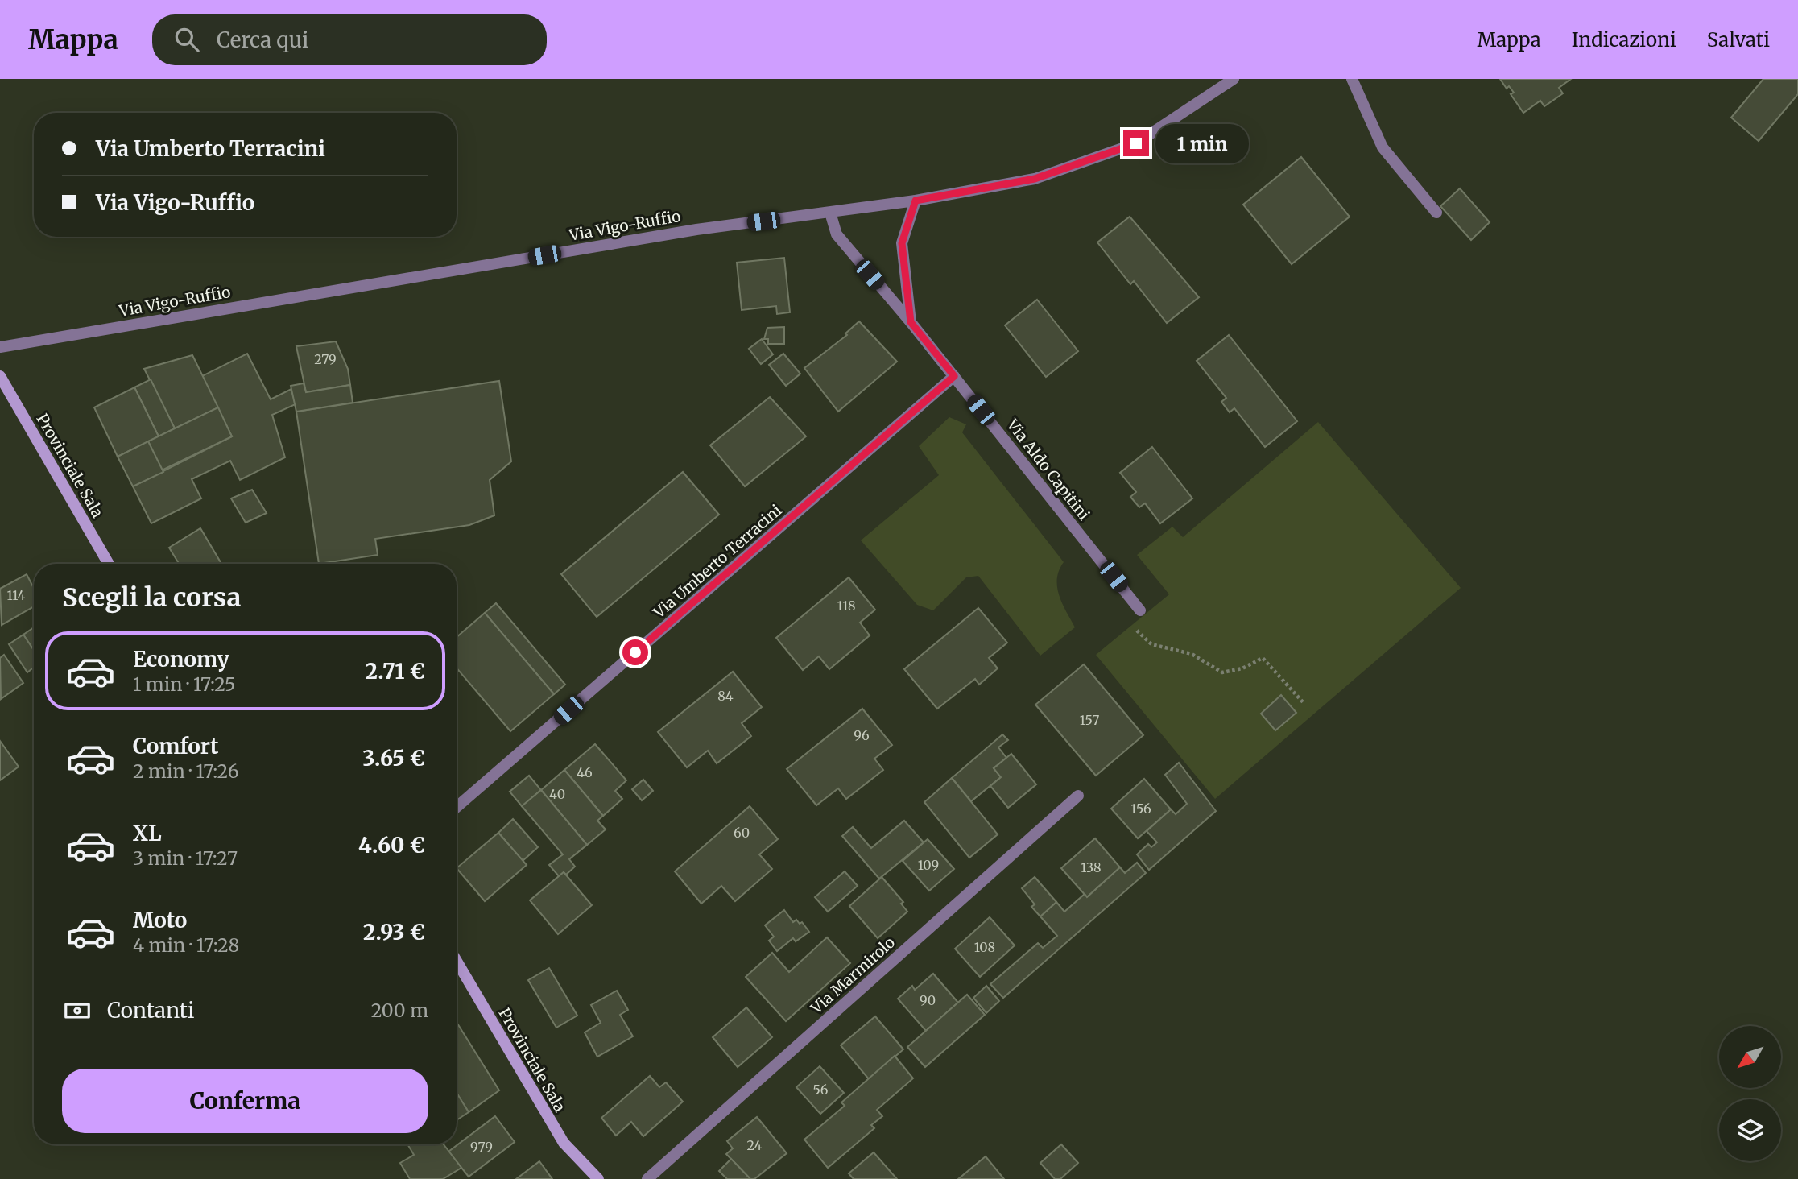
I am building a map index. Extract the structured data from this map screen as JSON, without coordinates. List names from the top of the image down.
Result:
{
  "streets": {
    "street": [
      "Via Vigo-Ruffio",
      "Provinciale Sala",
      "Via Aldo Capitini",
      "Via Umberto Terracini",
      "Via Marmirolo"
    ]
  },
  "crossings": [
    ["Via Vigo-Ruffio", "Via Aldo Capitini"],
    ["Via Aldo Capitini", "Via Umberto Terracini"]
  ],
  "house_numbers": [
    "279",
    "114",
    "118",
    "84",
    "157",
    "96",
    "46",
    "40",
    "156",
    "60",
    "109",
    "138",
    "108",
    "90",
    "56",
    "24",
    "979"
  ],
  "north": "bottom left",
  "page": {
    "header": "Mappa",
    "search": "Cerca qui",
    "nav": ["Mappa", "Indicazioni", "Salvati"],
    "banner": ["Via Umberto Terracini", "Via Vigo-Ruffio"],
    "bubble": "1 min",
    "heading": "Scegli la corsa",
    "list": [
      {
        "name": "Economy",
        "note": "1 min · 17:25",
        "value": "2.71 €"
      },
      {
        "name": "Comfort",
        "note": "2 min · 17:26",
        "value": "3.65 €"
      },
      {
        "name": "XL",
        "note": "3 min · 17:27",
        "value": "4.60 €"
      },
      {
        "name": "Moto",
        "note": "4 min · 17:28",
        "value": "2.93 €"
      }
    ],
    "pay": ["Contanti", "200 m"],
    "buttons": "Conferma"
  }
}
